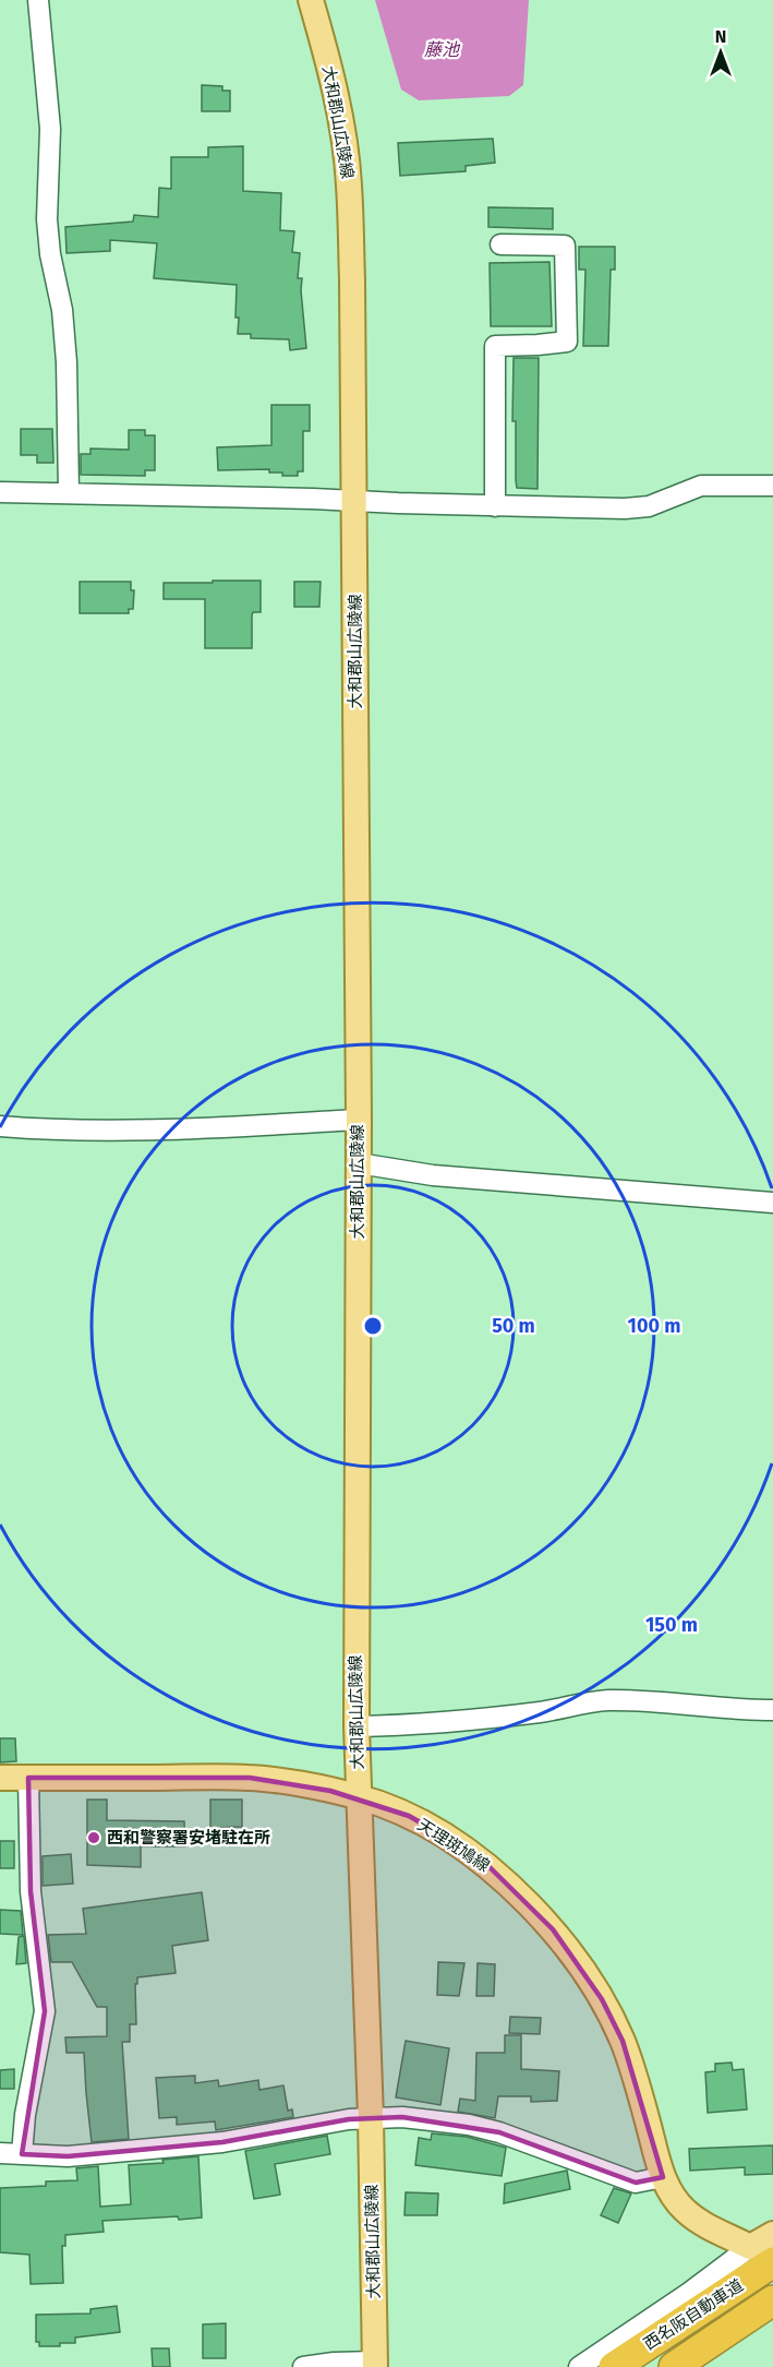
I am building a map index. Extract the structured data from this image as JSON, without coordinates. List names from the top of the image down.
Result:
{
  "streets": {
    "highway": ["西名阪自動車道"],
    "main road": ["大和郡山広陵線", "天理斑鳩線"]
  },
  "crossings": [
    ["大和郡山広陵線", "天理斑鳩線"],
    ["天理斑鳩線", "西名阪自動車道"]
  ],
  "water": ["藤池"],
  "places": ["西和警察署安堵駐在所"],
  "north": "top",
  "rings": ["50 m", "100 m", "150 m"]
}
